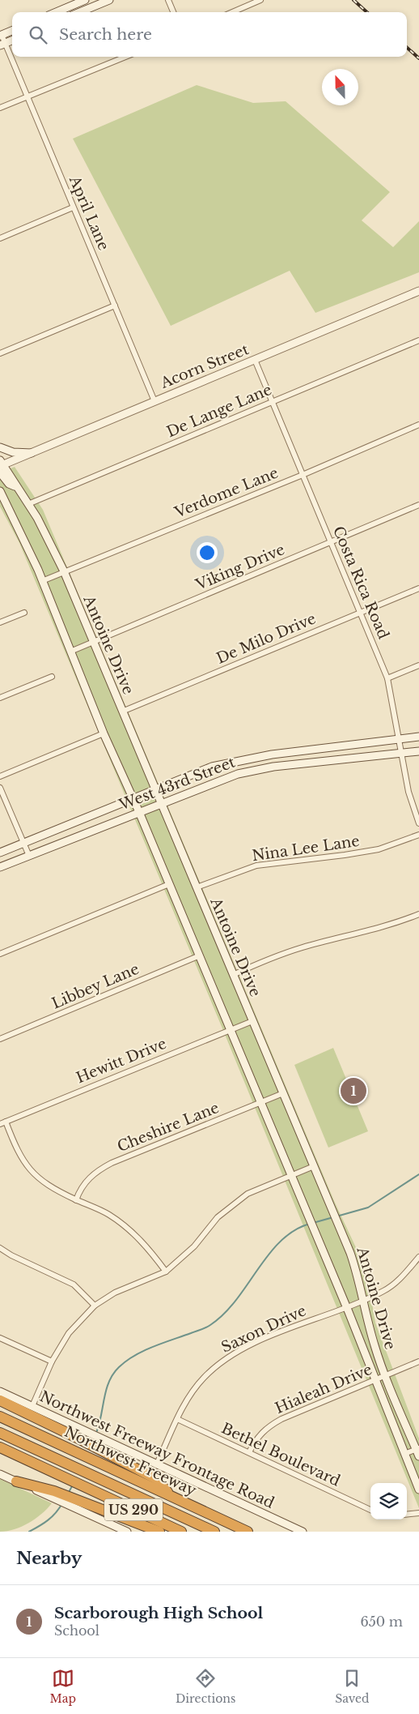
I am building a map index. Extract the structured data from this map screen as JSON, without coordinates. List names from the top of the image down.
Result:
{
  "streets": {
    "highway": ["Northwest Freeway", "US 290"],
    "main road": [
      "Acorn Street",
      "Antoine Drive",
      "West 43rd Street",
      "Northwest Freeway Frontage Road"
    ],
    "street": [
      "April Lane",
      "De Lange Lane",
      "Verdome Lane",
      "Viking Drive",
      "Costa Rica Road",
      "De Milo Drive",
      "Nina Lee Lane",
      "Libbey Lane",
      "Hewitt Drive",
      "Cheshire Lane",
      "Saxon Drive",
      "Hialeah Drive",
      "Bethel Boulevard"
    ]
  },
  "crossings": [
    ["April Lane", "Acorn Street"],
    ["Acorn Street", "Costa Rica Road"],
    ["Acorn Street", "Antoine Drive"],
    ["De Lange Lane", "Costa Rica Road"],
    ["De Lange Lane", "Antoine Drive"],
    ["Verdome Lane", "Costa Rica Road"],
    ["Verdome Lane", "Antoine Drive"],
    ["Viking Drive", "Costa Rica Road"],
    ["Viking Drive", "Antoine Drive"],
    ["Costa Rica Road", "De Milo Drive"],
    ["Costa Rica Road", "West 43rd Street"],
    ["De Milo Drive", "Antoine Drive"],
    ["Antoine Drive", "West 43rd Street"],
    ["Antoine Drive", "Nina Lee Lane"],
    ["Antoine Drive", "Libbey Lane"],
    ["Antoine Drive", "Hewitt Drive"],
    ["Antoine Drive", "Cheshire Lane"],
    ["Antoine Drive", "Saxon Drive"],
    ["Antoine Drive", "Hialeah Drive"],
    ["Saxon Drive", "Northwest Freeway Frontage Road"],
    ["Saxon Drive", "Bethel Boulevard"],
    ["Hialeah Drive", "Bethel Boulevard"]
  ],
  "north": "top",
  "page": {
    "search": "Search here",
    "pins": "1",
    "heading": "Nearby",
    "list": [
      {
        "mark": "1",
        "name": "Scarborough High School",
        "note": "School",
        "value": "650 m"
      }
    ],
    "nav": ["Map", "Directions", "Saved"]
  }
}
